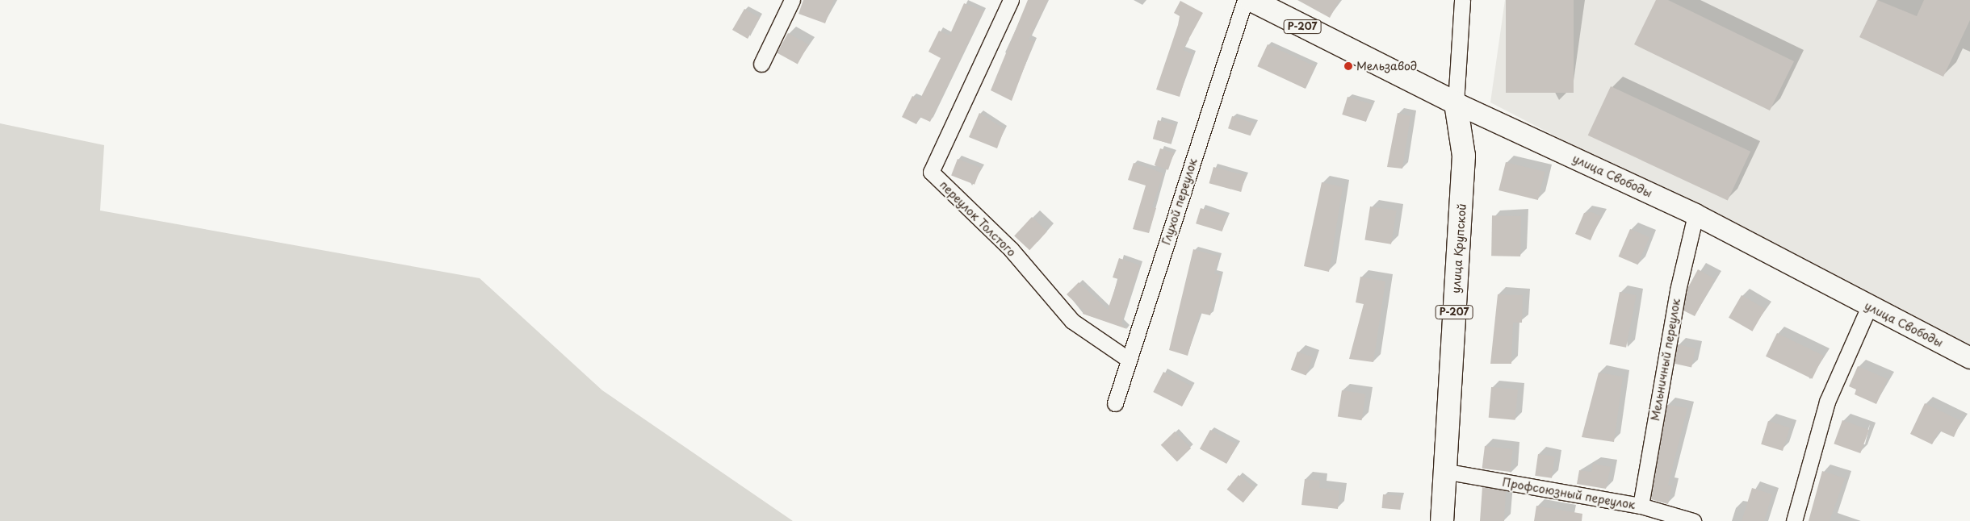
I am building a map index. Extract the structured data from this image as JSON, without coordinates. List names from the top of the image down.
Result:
{
  "streets": {
    "main road": ["Р-207", "улица Свободы", "улица Крупской"],
    "street": [
      "Глухой переулок",
      "переулок Толстого",
      "Мельничный переулок",
      "Профсоюзный переулок"
    ]
  },
  "crossings": [
    ["улица Свободы", "улица Крупской"],
    ["улица Свободы", "Мельничный переулок"],
    ["Глухой переулок", "переулок Толстого"],
    ["улица Крупской", "Профсоюзный переулок"],
    ["Мельничный переулок", "Профсоюзный переулок"]
  ],
  "places": ["Мельзавод"]
}
